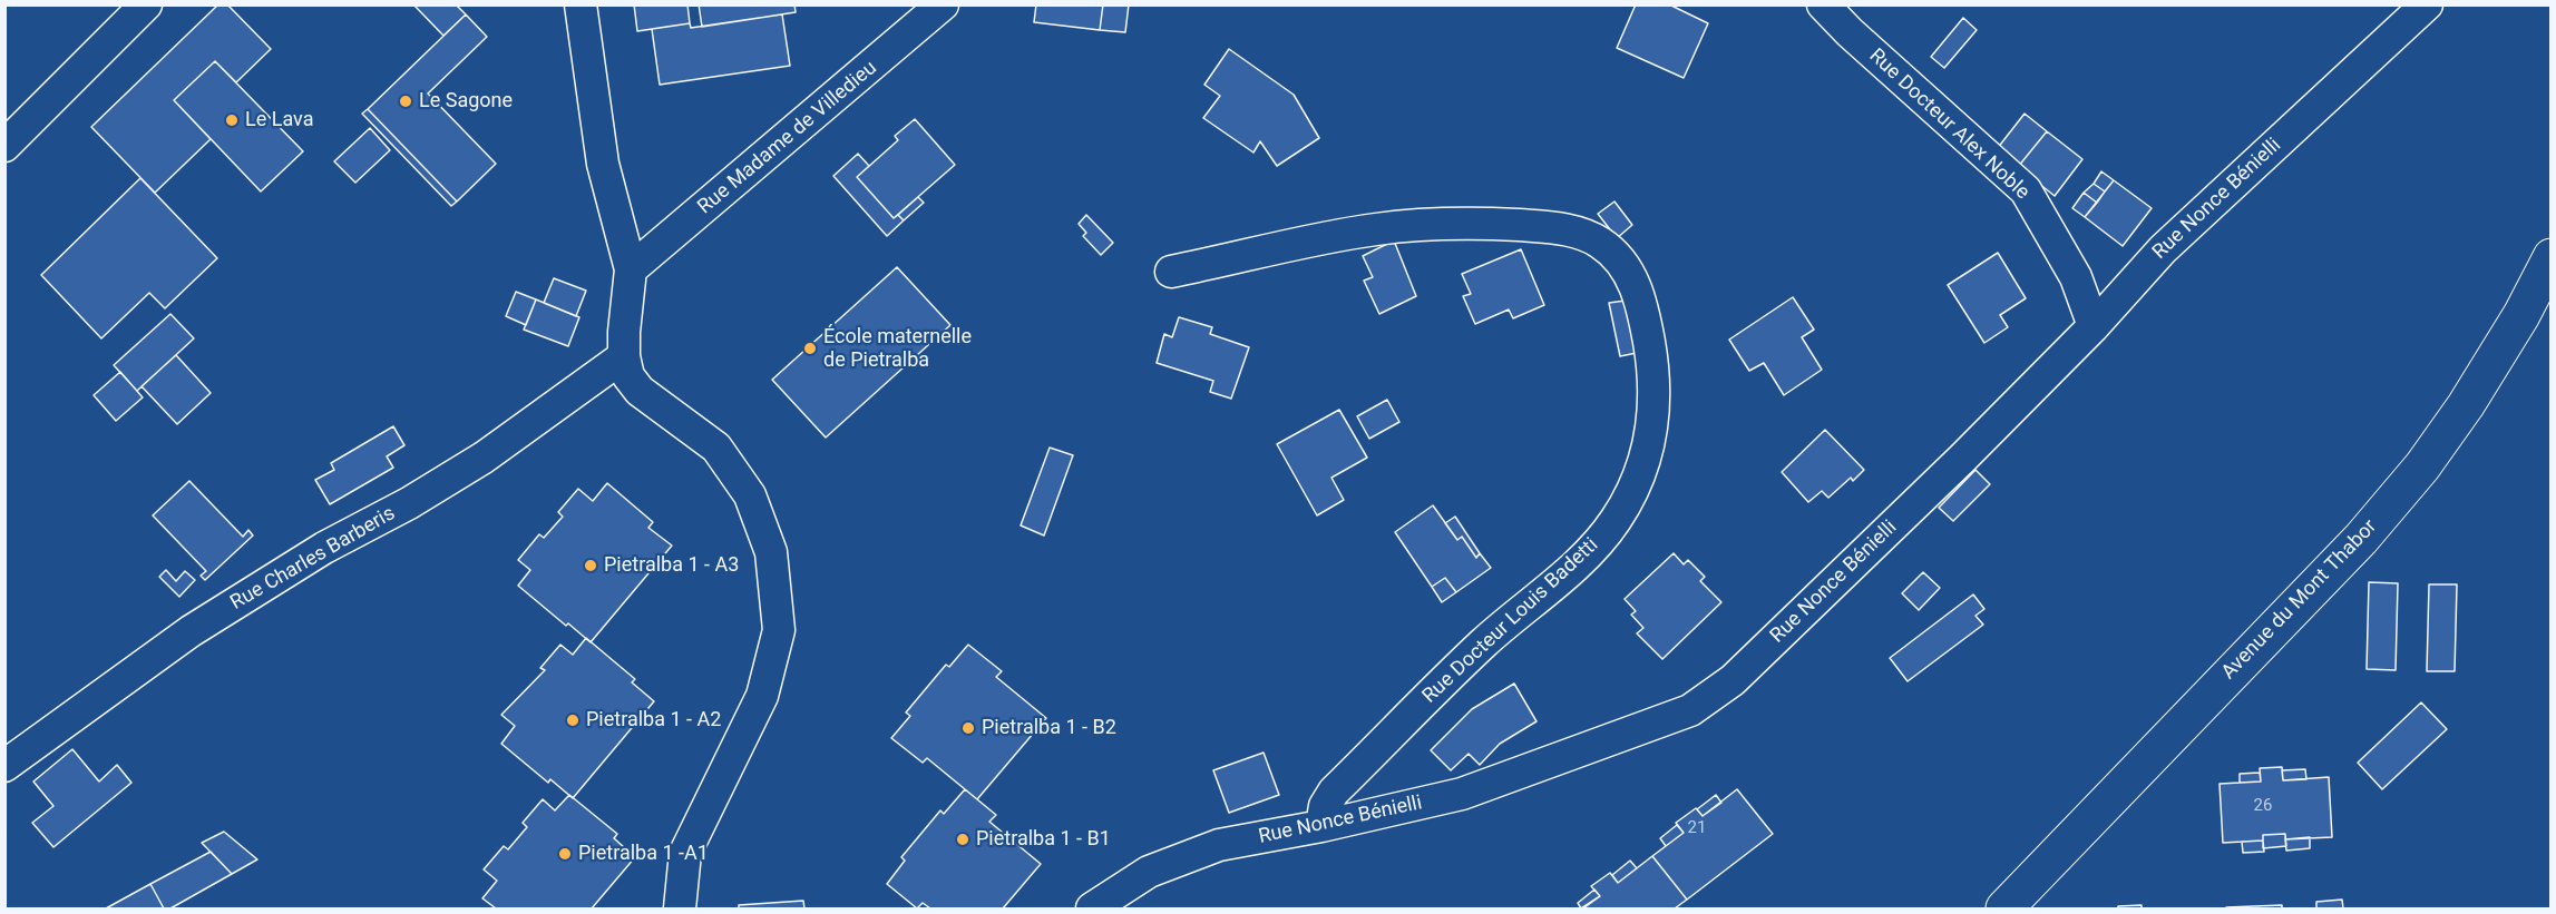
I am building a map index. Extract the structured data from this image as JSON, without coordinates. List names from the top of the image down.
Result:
{
  "streets": {
    "street": [
      "Rue Docteur Alex Noble",
      "Rue Madame de Villedieu",
      "Rue Nonce Bénielli",
      "Rue Charles Barberis",
      "Avenue du Mont Thabor",
      "Rue Docteur Louis Badetti"
    ]
  },
  "crossings": [
    ["Rue Docteur Alex Noble", "Rue Nonce Bénielli"],
    ["Rue Nonce Bénielli", "Rue Docteur Louis Badetti"]
  ],
  "places": [
    "Le Sagone",
    "Le Lava",
    "École maternelle de Pietralba",
    "Pietralba 1 - A3",
    "Pietralba 1 - A2",
    "Pietralba 1 - B2",
    "Pietralba 1 - B1",
    "Pietralba 1 -A1"
  ],
  "house_numbers": ["26", "21"]
}
